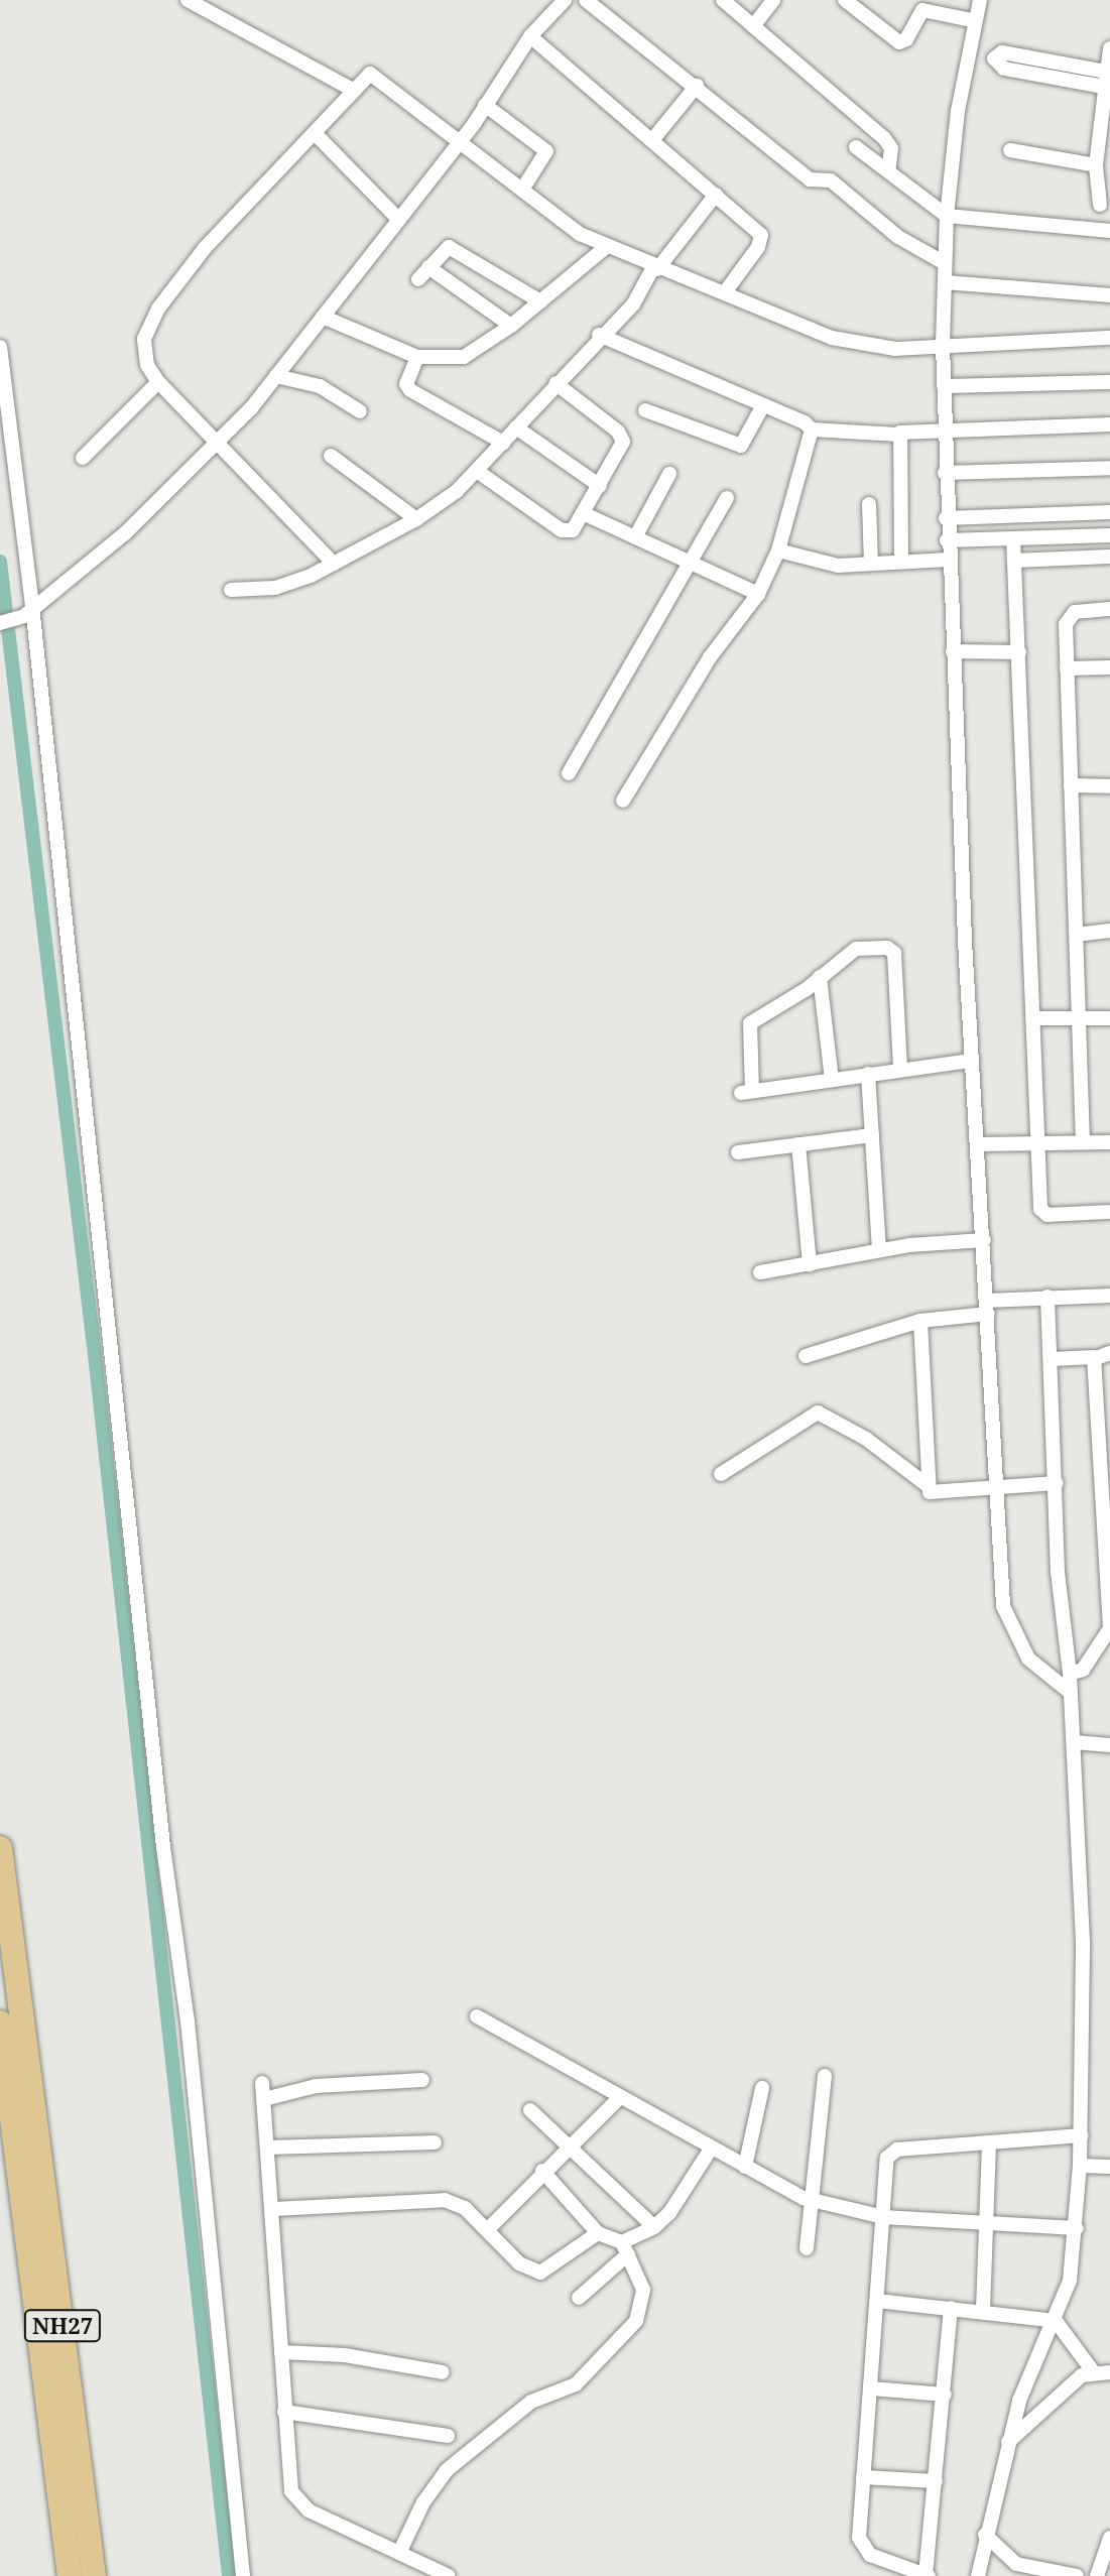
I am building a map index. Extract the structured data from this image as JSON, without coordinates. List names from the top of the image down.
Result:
{
  "streets": {
    "highway": ["NH27"]
  }
}
